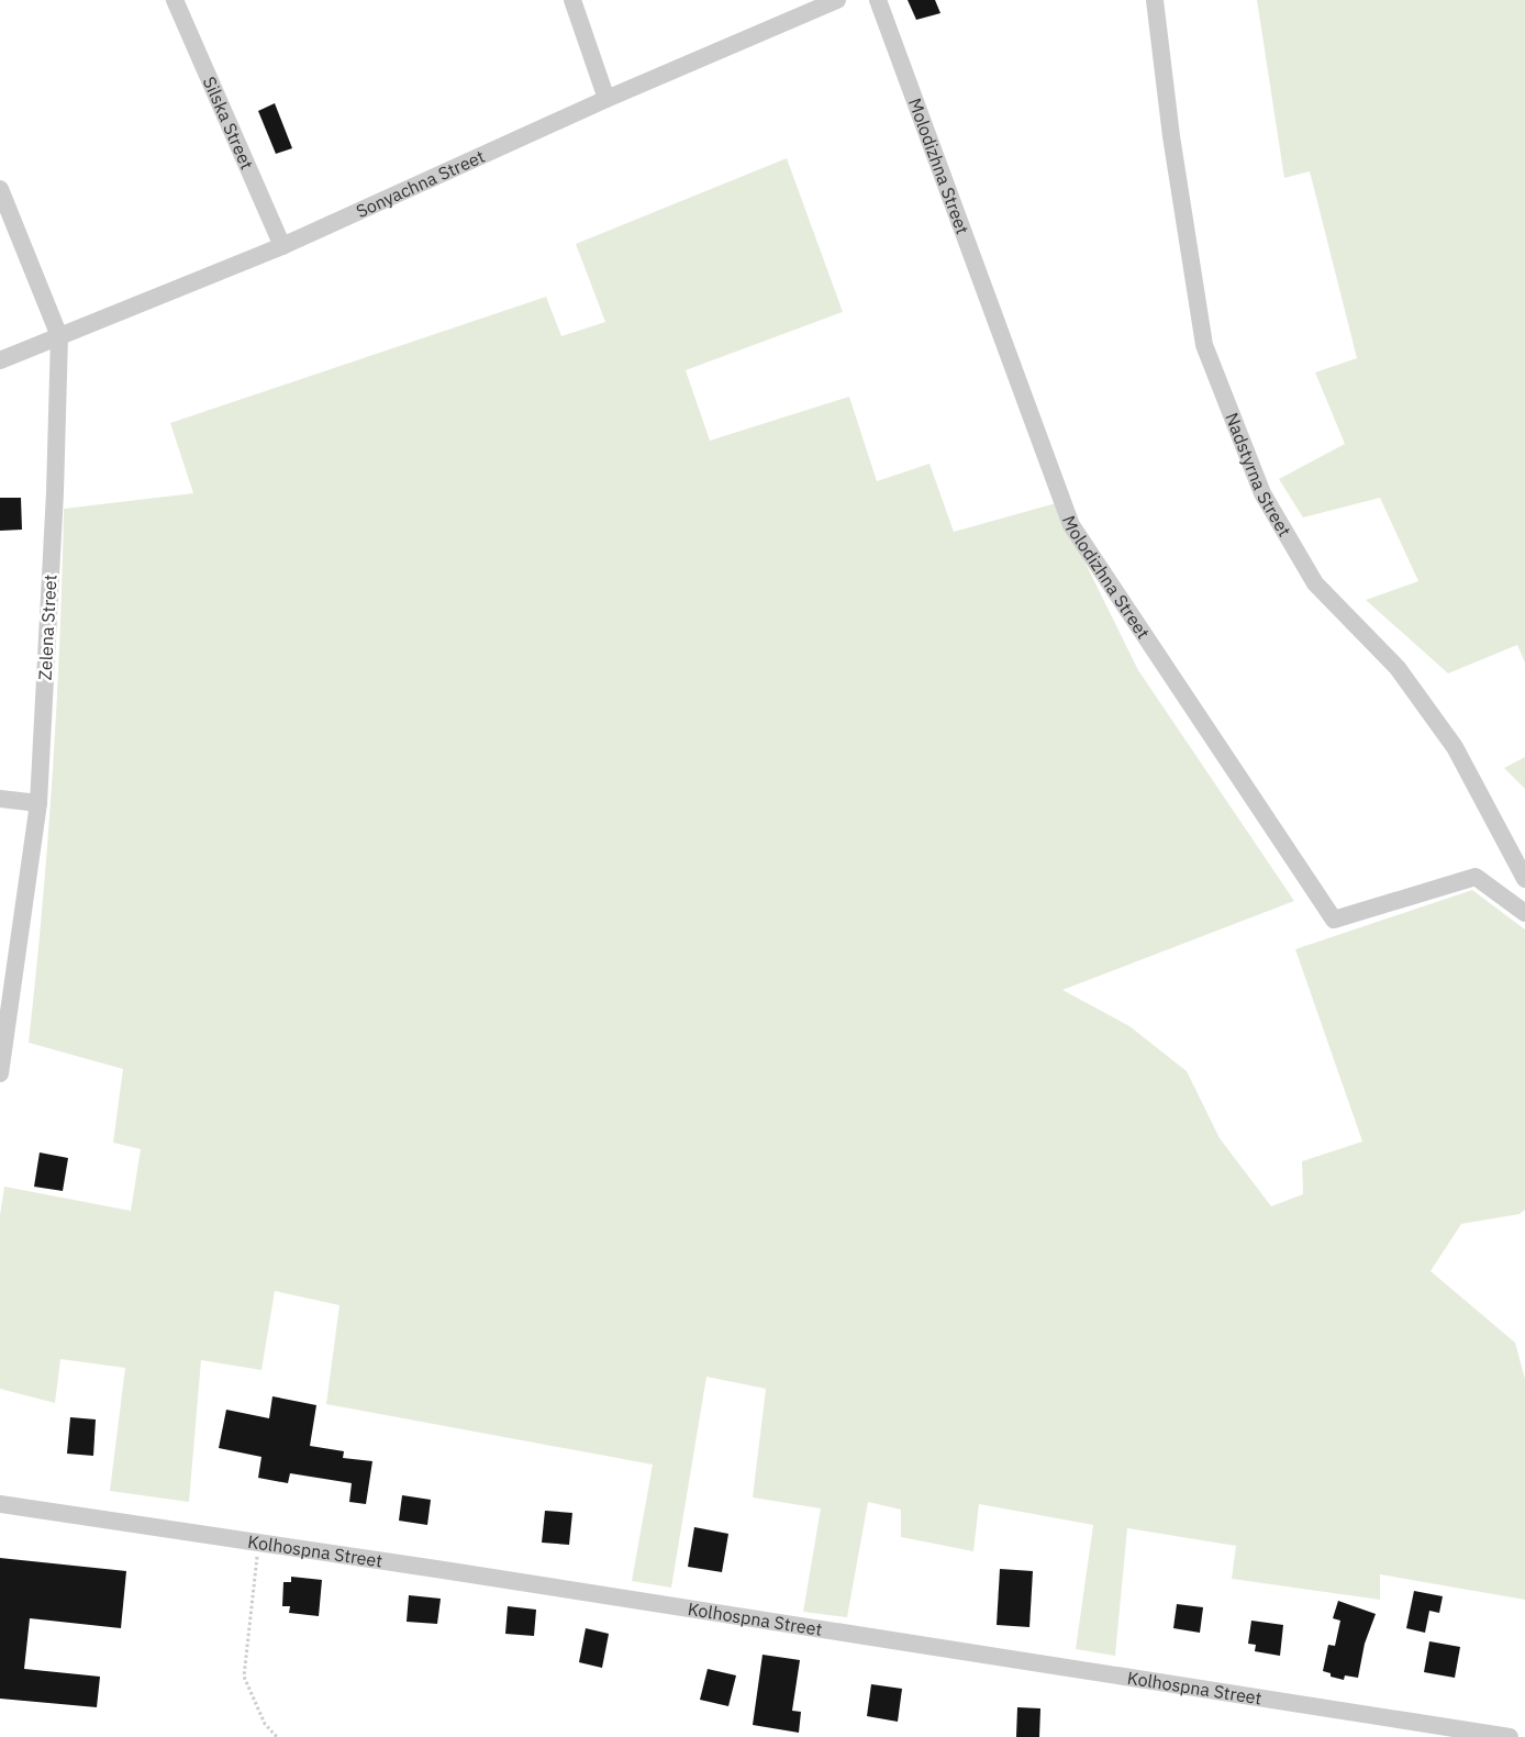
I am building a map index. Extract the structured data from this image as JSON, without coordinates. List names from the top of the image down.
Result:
{
  "streets": {
    "street": [
      "Silska Street",
      "Molodizhna Street",
      "Sonyachna Street",
      "Nadstyrna Street",
      "Zelena Street",
      "Kolhospna Street"
    ]
  },
  "crossings": [
    ["Silska Street", "Sonyachna Street"],
    ["Sonyachna Street", "Zelena Street"]
  ]
}
